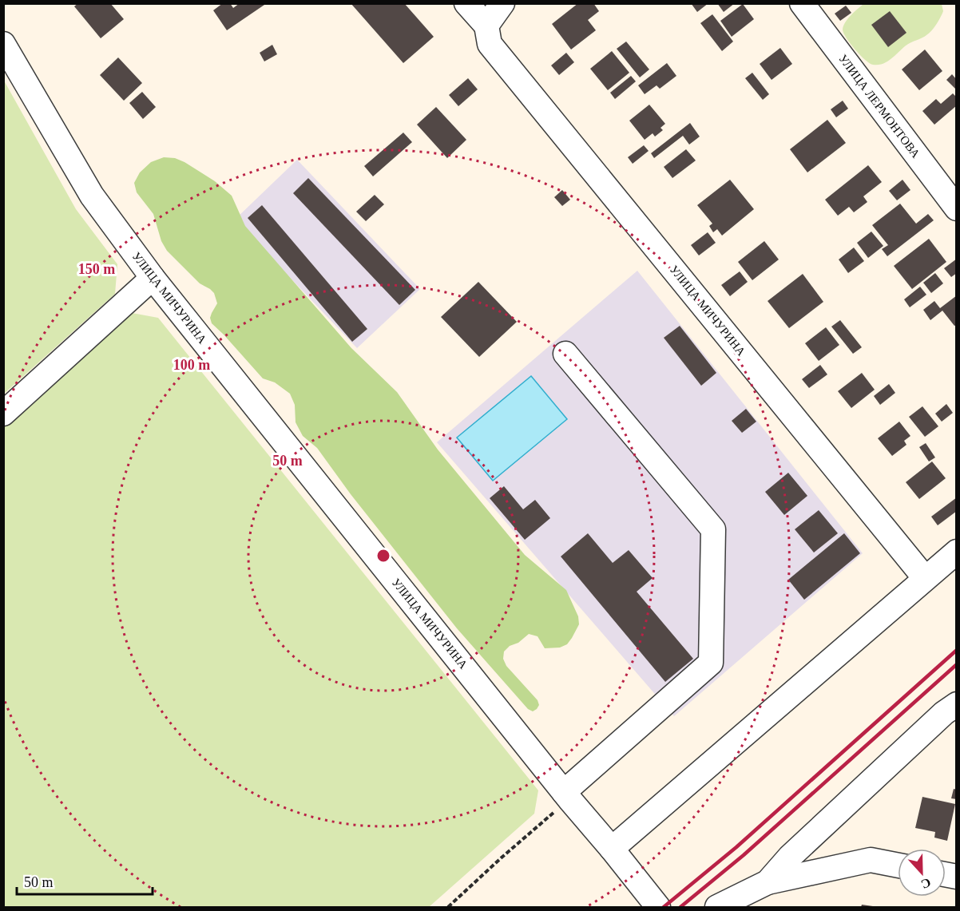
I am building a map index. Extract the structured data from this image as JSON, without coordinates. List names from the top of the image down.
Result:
{
  "streets": {
    "street": ["УЛИЦА ЛЕРМОНТОВА", "УЛИЦА МИЧУРИНА"]
  },
  "scale_bar": "50 m",
  "north": "bottom",
  "rings": ["150 m", "100 m", "50 m"]
}
